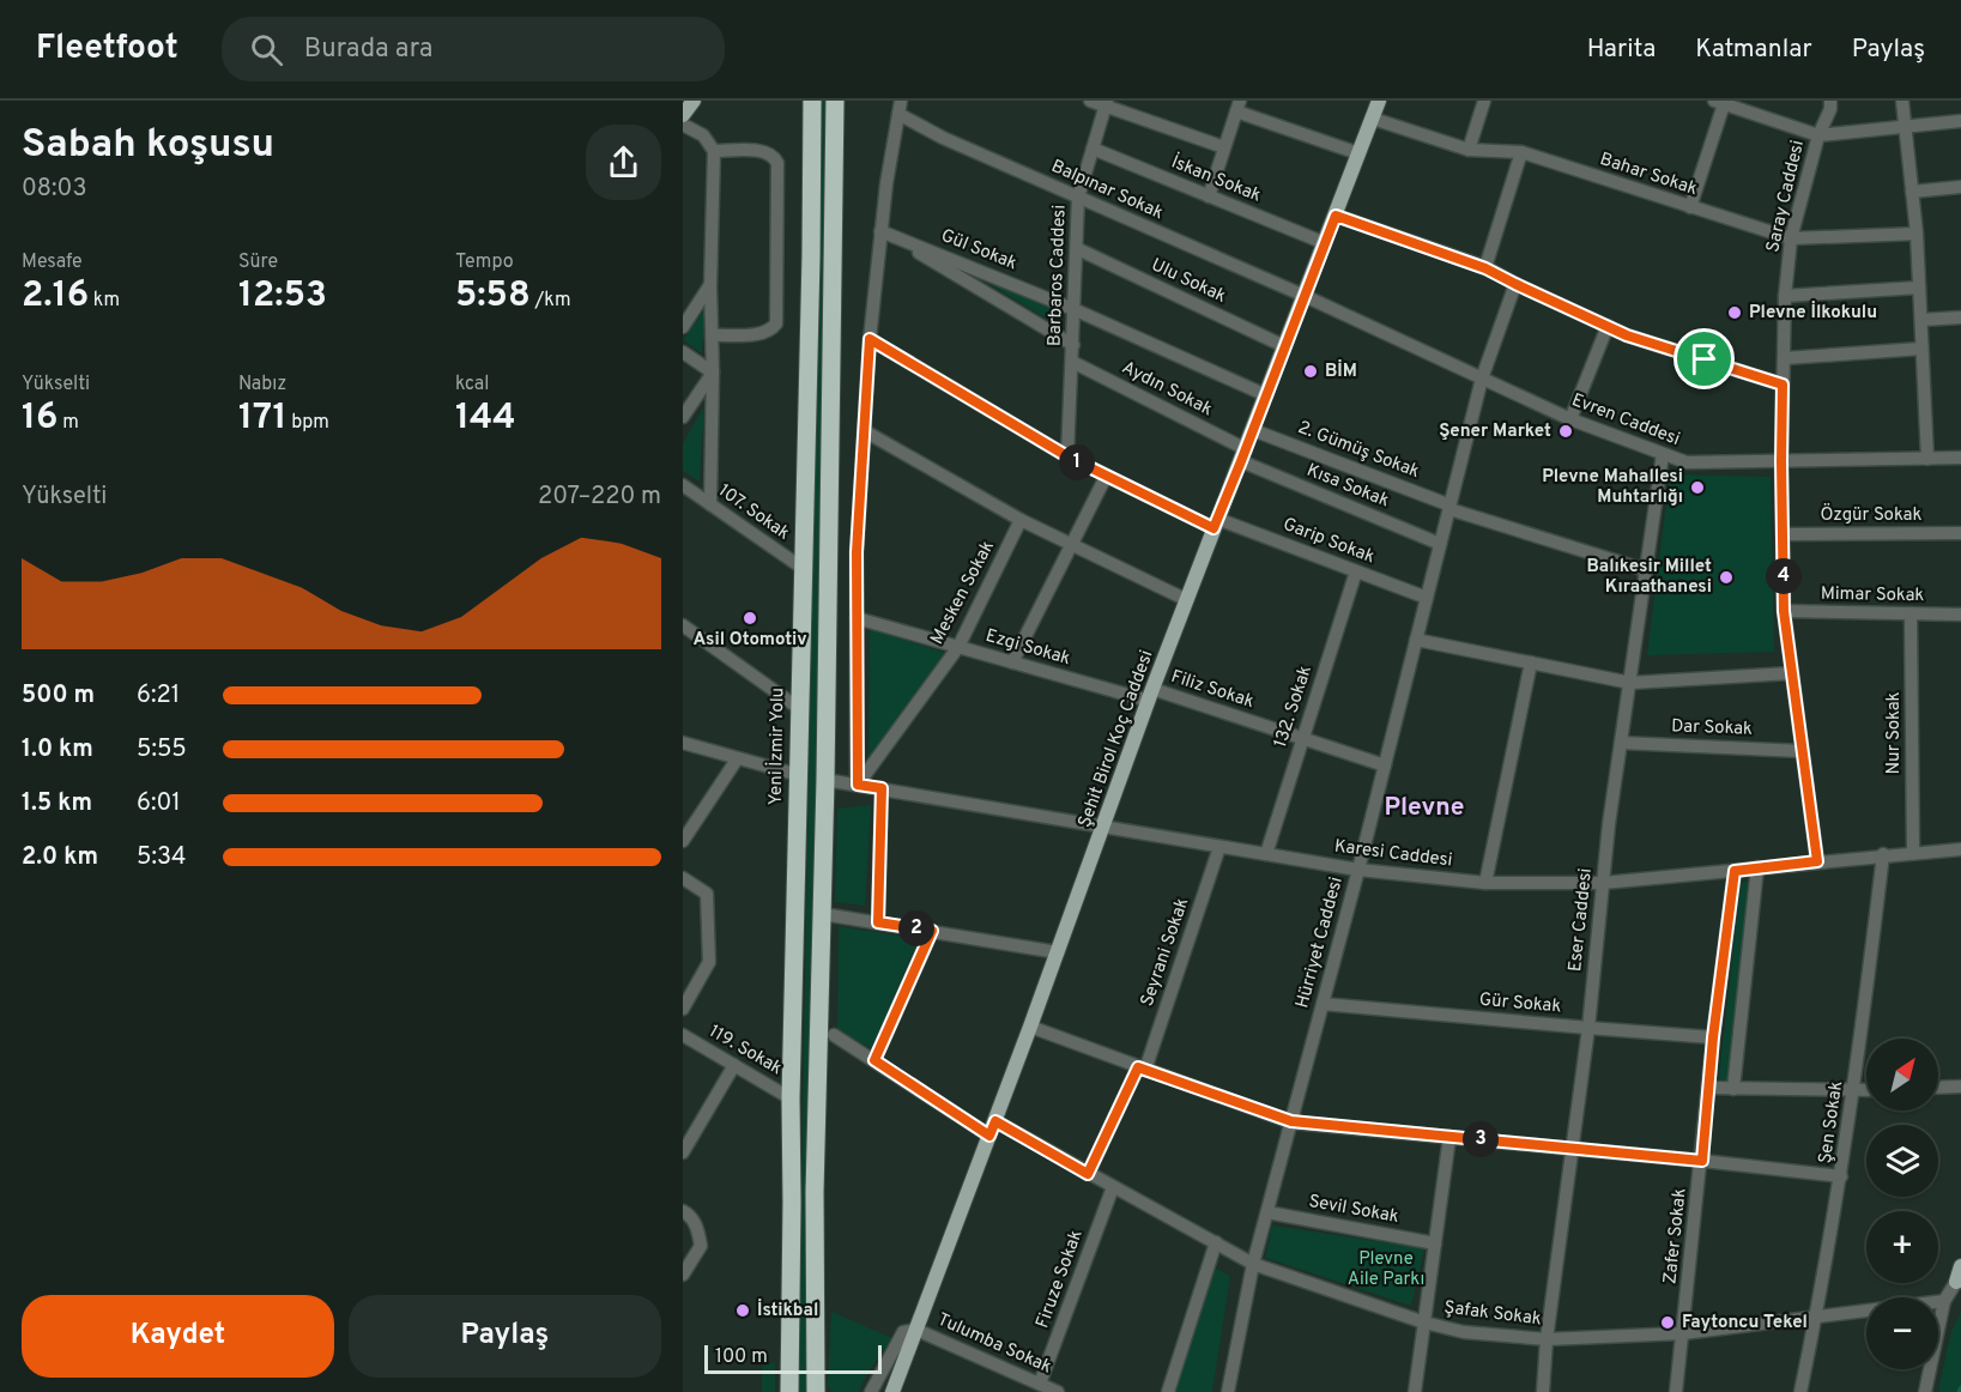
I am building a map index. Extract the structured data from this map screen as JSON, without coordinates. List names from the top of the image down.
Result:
{
  "streets": {
    "highway": ["Yeni İzmir Yolu"],
    "main road": ["Şehit Birol Koç Caddesi"],
    "street": [
      "Bahar Sokak",
      "İskan Sokak",
      "Balpınar Sokak",
      "Saray Caddesi",
      "Gül Sokak",
      "Barbaros Caddesi",
      "Ulu Sokak",
      "Aydın Sokak",
      "Evren Caddesi",
      "2. Gümüş Sokak",
      "Kısa Sokak",
      "107. Sokak",
      "Özgür Sokak",
      "Garip Sokak",
      "Mesken Sokak",
      "Mimar Sokak",
      "Ezgi Sokak",
      "Filiz Sokak",
      "132. Sokak",
      "Dar Sokak",
      "Nur Sokak",
      "Karesi Caddesi",
      "Eser Caddesi",
      "Hürriyet Caddesi",
      "Seyrani Sokak",
      "Gür Sokak",
      "119. Sokak",
      "Şen Sokak",
      "Sevil Sokak",
      "Zafer Sokak",
      "Firuze Sokak",
      "Şafak Sokak",
      "Tulumba Sokak"
    ]
  },
  "crossings": [
    ["Bahar Sokak", "Saray Caddesi"],
    ["Bahar Sokak", "Şehit Birol Koç Caddesi"],
    ["İskan Sokak", "Barbaros Caddesi"],
    ["İskan Sokak", "Şehit Birol Koç Caddesi"],
    ["Balpınar Sokak", "Barbaros Caddesi"],
    ["Balpınar Sokak", "Evren Caddesi"],
    ["Balpınar Sokak", "Şehit Birol Koç Caddesi"],
    ["Saray Caddesi", "Evren Caddesi"],
    ["Saray Caddesi", "Özgür Sokak"],
    ["Saray Caddesi", "Mimar Sokak"],
    ["Saray Caddesi", "Dar Sokak"],
    ["Saray Caddesi", "Karesi Caddesi"],
    ["Gül Sokak", "Barbaros Caddesi"],
    ["Gül Sokak", "Şehit Birol Koç Caddesi"],
    ["Barbaros Caddesi", "Ulu Sokak"],
    ["Barbaros Caddesi", "Aydın Sokak"],
    ["Barbaros Caddesi", "Garip Sokak"],
    ["Ulu Sokak", "Şehit Birol Koç Caddesi"],
    ["Aydın Sokak", "Kısa Sokak"],
    ["Aydın Sokak", "Şehit Birol Koç Caddesi"],
    ["Evren Caddesi", "Şehit Birol Koç Caddesi"],
    ["Evren Caddesi", "Eser Caddesi"],
    ["Evren Caddesi", "Hürriyet Caddesi"],
    ["2. Gümüş Sokak", "Şehit Birol Koç Caddesi"],
    ["2. Gümüş Sokak", "Eser Caddesi"],
    ["2. Gümüş Sokak", "Hürriyet Caddesi"],
    ["Kısa Sokak", "Şehit Birol Koç Caddesi"],
    ["Kısa Sokak", "Hürriyet Caddesi"],
    ["107. Sokak", "Yeni İzmir Yolu"],
    ["Garip Sokak", "132. Sokak"],
    ["Garip Sokak", "Şehit Birol Koç Caddesi"],
    ["Garip Sokak", "Hürriyet Caddesi"],
    ["Mesken Sokak", "Ezgi Sokak"],
    ["Mesken Sokak", "Karesi Caddesi"],
    ["Mimar Sokak", "Nur Sokak"],
    ["Ezgi Sokak", "Filiz Sokak"],
    ["Ezgi Sokak", "Şehit Birol Koç Caddesi"],
    ["Filiz Sokak", "132. Sokak"],
    ["Filiz Sokak", "Şehit Birol Koç Caddesi"],
    ["Filiz Sokak", "Hürriyet Caddesi"],
    ["132. Sokak", "Karesi Caddesi"],
    ["Dar Sokak", "Eser Caddesi"],
    ["Nur Sokak", "Karesi Caddesi"],
    ["Şehit Birol Koç Caddesi", "Karesi Caddesi"],
    ["Şehit Birol Koç Caddesi", "Şafak Sokak"],
    ["Şehit Birol Koç Caddesi", "Tulumba Sokak"],
    ["Yeni İzmir Yolu", "119. Sokak"],
    ["Karesi Caddesi", "Eser Caddesi"],
    ["Karesi Caddesi", "Hürriyet Caddesi"],
    ["Karesi Caddesi", "Seyrani Sokak"],
    ["Karesi Caddesi", "Şen Sokak"],
    ["Karesi Caddesi", "Zafer Sokak"],
    ["Eser Caddesi", "Gür Sokak"],
    ["Eser Caddesi", "Şafak Sokak"],
    ["Hürriyet Caddesi", "Gür Sokak"],
    ["Hürriyet Caddesi", "Sevil Sokak"],
    ["Hürriyet Caddesi", "Şafak Sokak"],
    ["Seyrani Sokak", "Şafak Sokak"],
    ["Gür Sokak", "Zafer Sokak"],
    ["Şen Sokak", "Şafak Sokak"],
    ["Zafer Sokak", "Şafak Sokak"],
    ["Firuze Sokak", "Şafak Sokak"],
    ["Firuze Sokak", "Tulumba Sokak"]
  ],
  "districts": ["Plevne"],
  "parks": ["Plevne Aile Parkı"],
  "places": [
    "Plevne İlkokulu",
    "BİM",
    "Şener Market",
    "Plevne Mahallesi Muhtarlığı",
    "Balıkesir Millet Kıraathanesi",
    "Asil Otomotiv",
    "İstikbal",
    "Faytoncu Tekel"
  ],
  "scale_bar": "100 m",
  "north": "top right",
  "page": {
    "header": "Fleetfoot",
    "search": "Burada ara",
    "nav": ["Harita", "Katmanlar", "Paylaş"],
    "heading": ["Sabah koşusu", "08:03"],
    "stats": [
      ["Mesafe", "2.16 km"],
      ["Süre", "12:53"],
      ["Tempo", "5:58 /km"],
      ["Yükselti", "16 m"],
      ["Nabız", "171 bpm"],
      ["kcal", "144"]
    ],
    "pins": [
      "1",
      "4",
      "2",
      "3"
    ],
    "chart": ["Yükselti", "207–220 m"],
    "list": [
      {
        "name": "500 m",
        "note": "6:21"
      },
      {
        "name": "1.0 km",
        "note": "5:55"
      },
      {
        "name": "1.5 km",
        "note": "6:01"
      },
      {
        "name": "2.0 km",
        "note": "5:34"
      }
    ],
    "map_buttons": ["+", "−"],
    "buttons": ["Kaydet", "Paylaş"],
    "scale": "100 m"
  }
}
